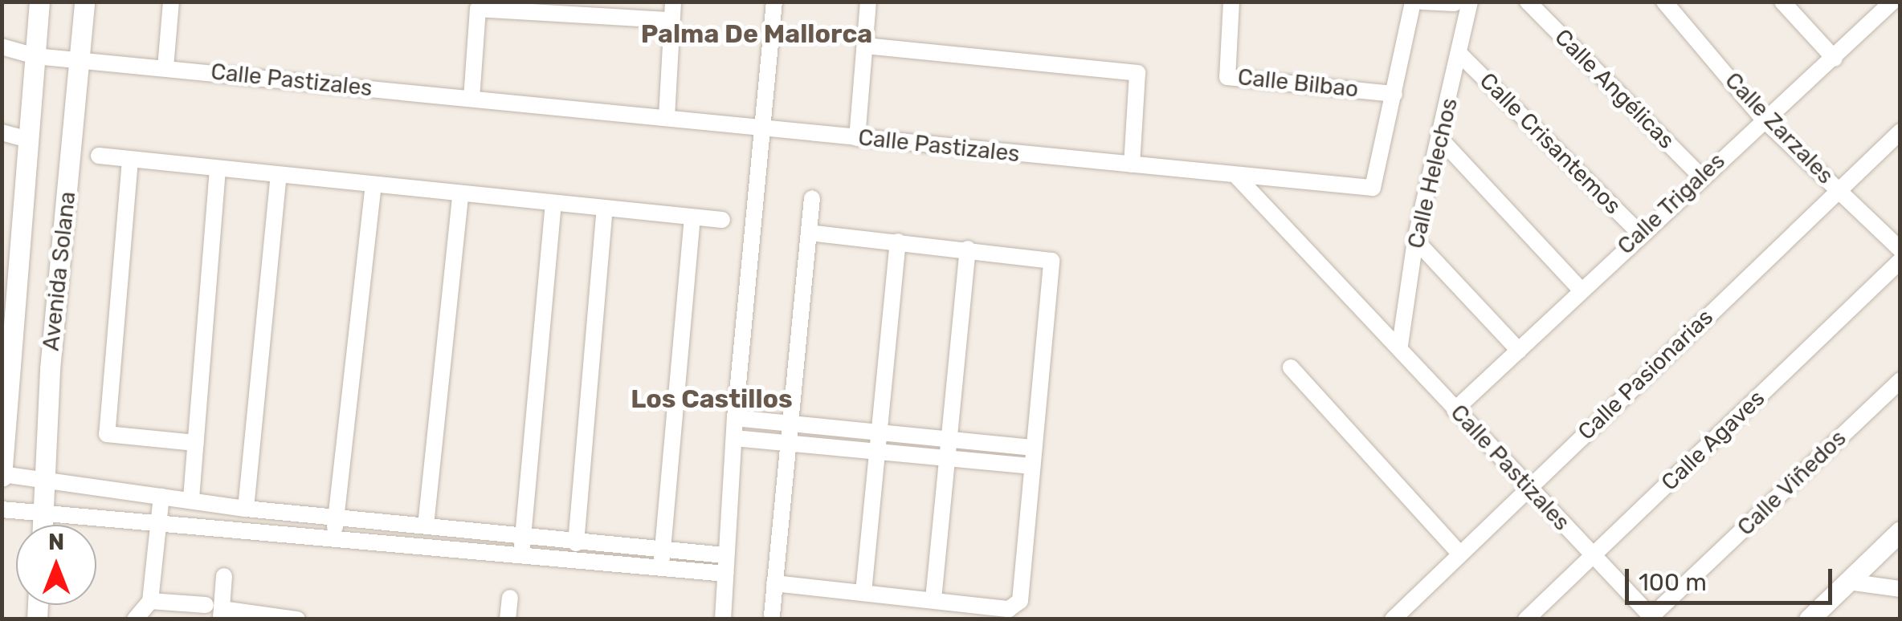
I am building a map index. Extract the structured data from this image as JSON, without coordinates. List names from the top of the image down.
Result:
{
  "streets": {
    "street": [
      "Calle Pastizales",
      "Calle Bilbao",
      "Calle Angélicas",
      "Calle Zarzales",
      "Calle Crisantemos",
      "Calle Helechos",
      "Calle Trigales",
      "Avenida Solana",
      "Calle Pasionarias",
      "Calle Agaves",
      "Calle Viñedos"
    ]
  },
  "crossings": [
    ["Calle Pastizales", "Calle Helechos"],
    ["Calle Pastizales", "Calle Trigales"],
    ["Calle Pastizales", "Avenida Solana"],
    ["Calle Pastizales", "Calle Pasionarias"],
    ["Calle Pastizales", "Calle Agaves"],
    ["Calle Pastizales", "Calle Viñedos"],
    ["Calle Angélicas", "Calle Trigales"],
    ["Calle Zarzales", "Calle Trigales"],
    ["Calle Zarzales", "Calle Pasionarias"],
    ["Calle Crisantemos", "Calle Helechos"],
    ["Calle Crisantemos", "Calle Trigales"]
  ],
  "districts": ["Palma De Mallorca", "Los Castillos"],
  "scale_bar": "100 m",
  "north": "top"
}
